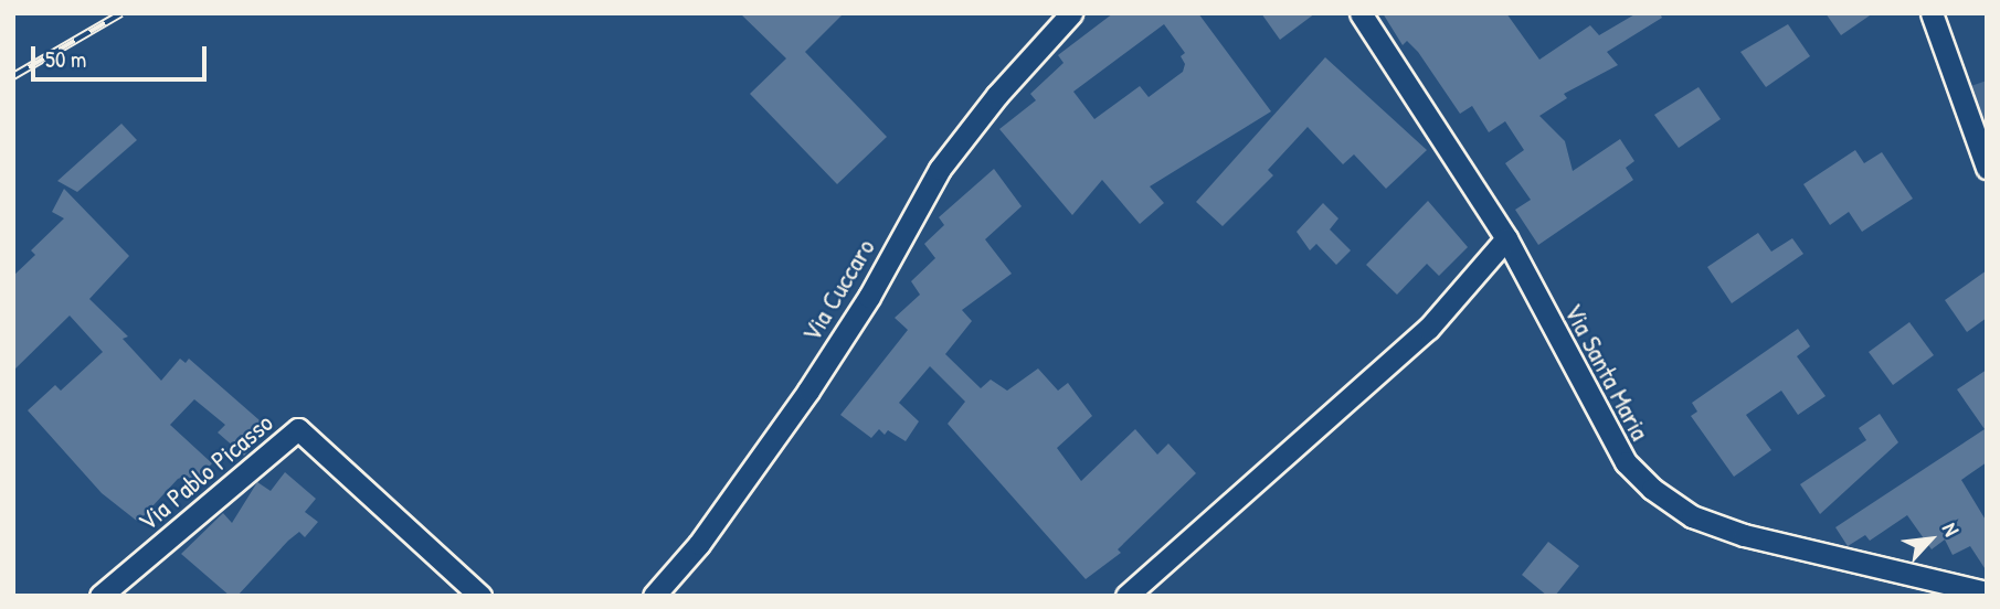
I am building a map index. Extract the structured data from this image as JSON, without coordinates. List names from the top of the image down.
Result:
{
  "streets": {
    "street": ["Via Cuccaro", "Via Santa Maria", "Via Pablo Picasso"]
  },
  "scale_bar": "50 m",
  "north": "top right"
}
